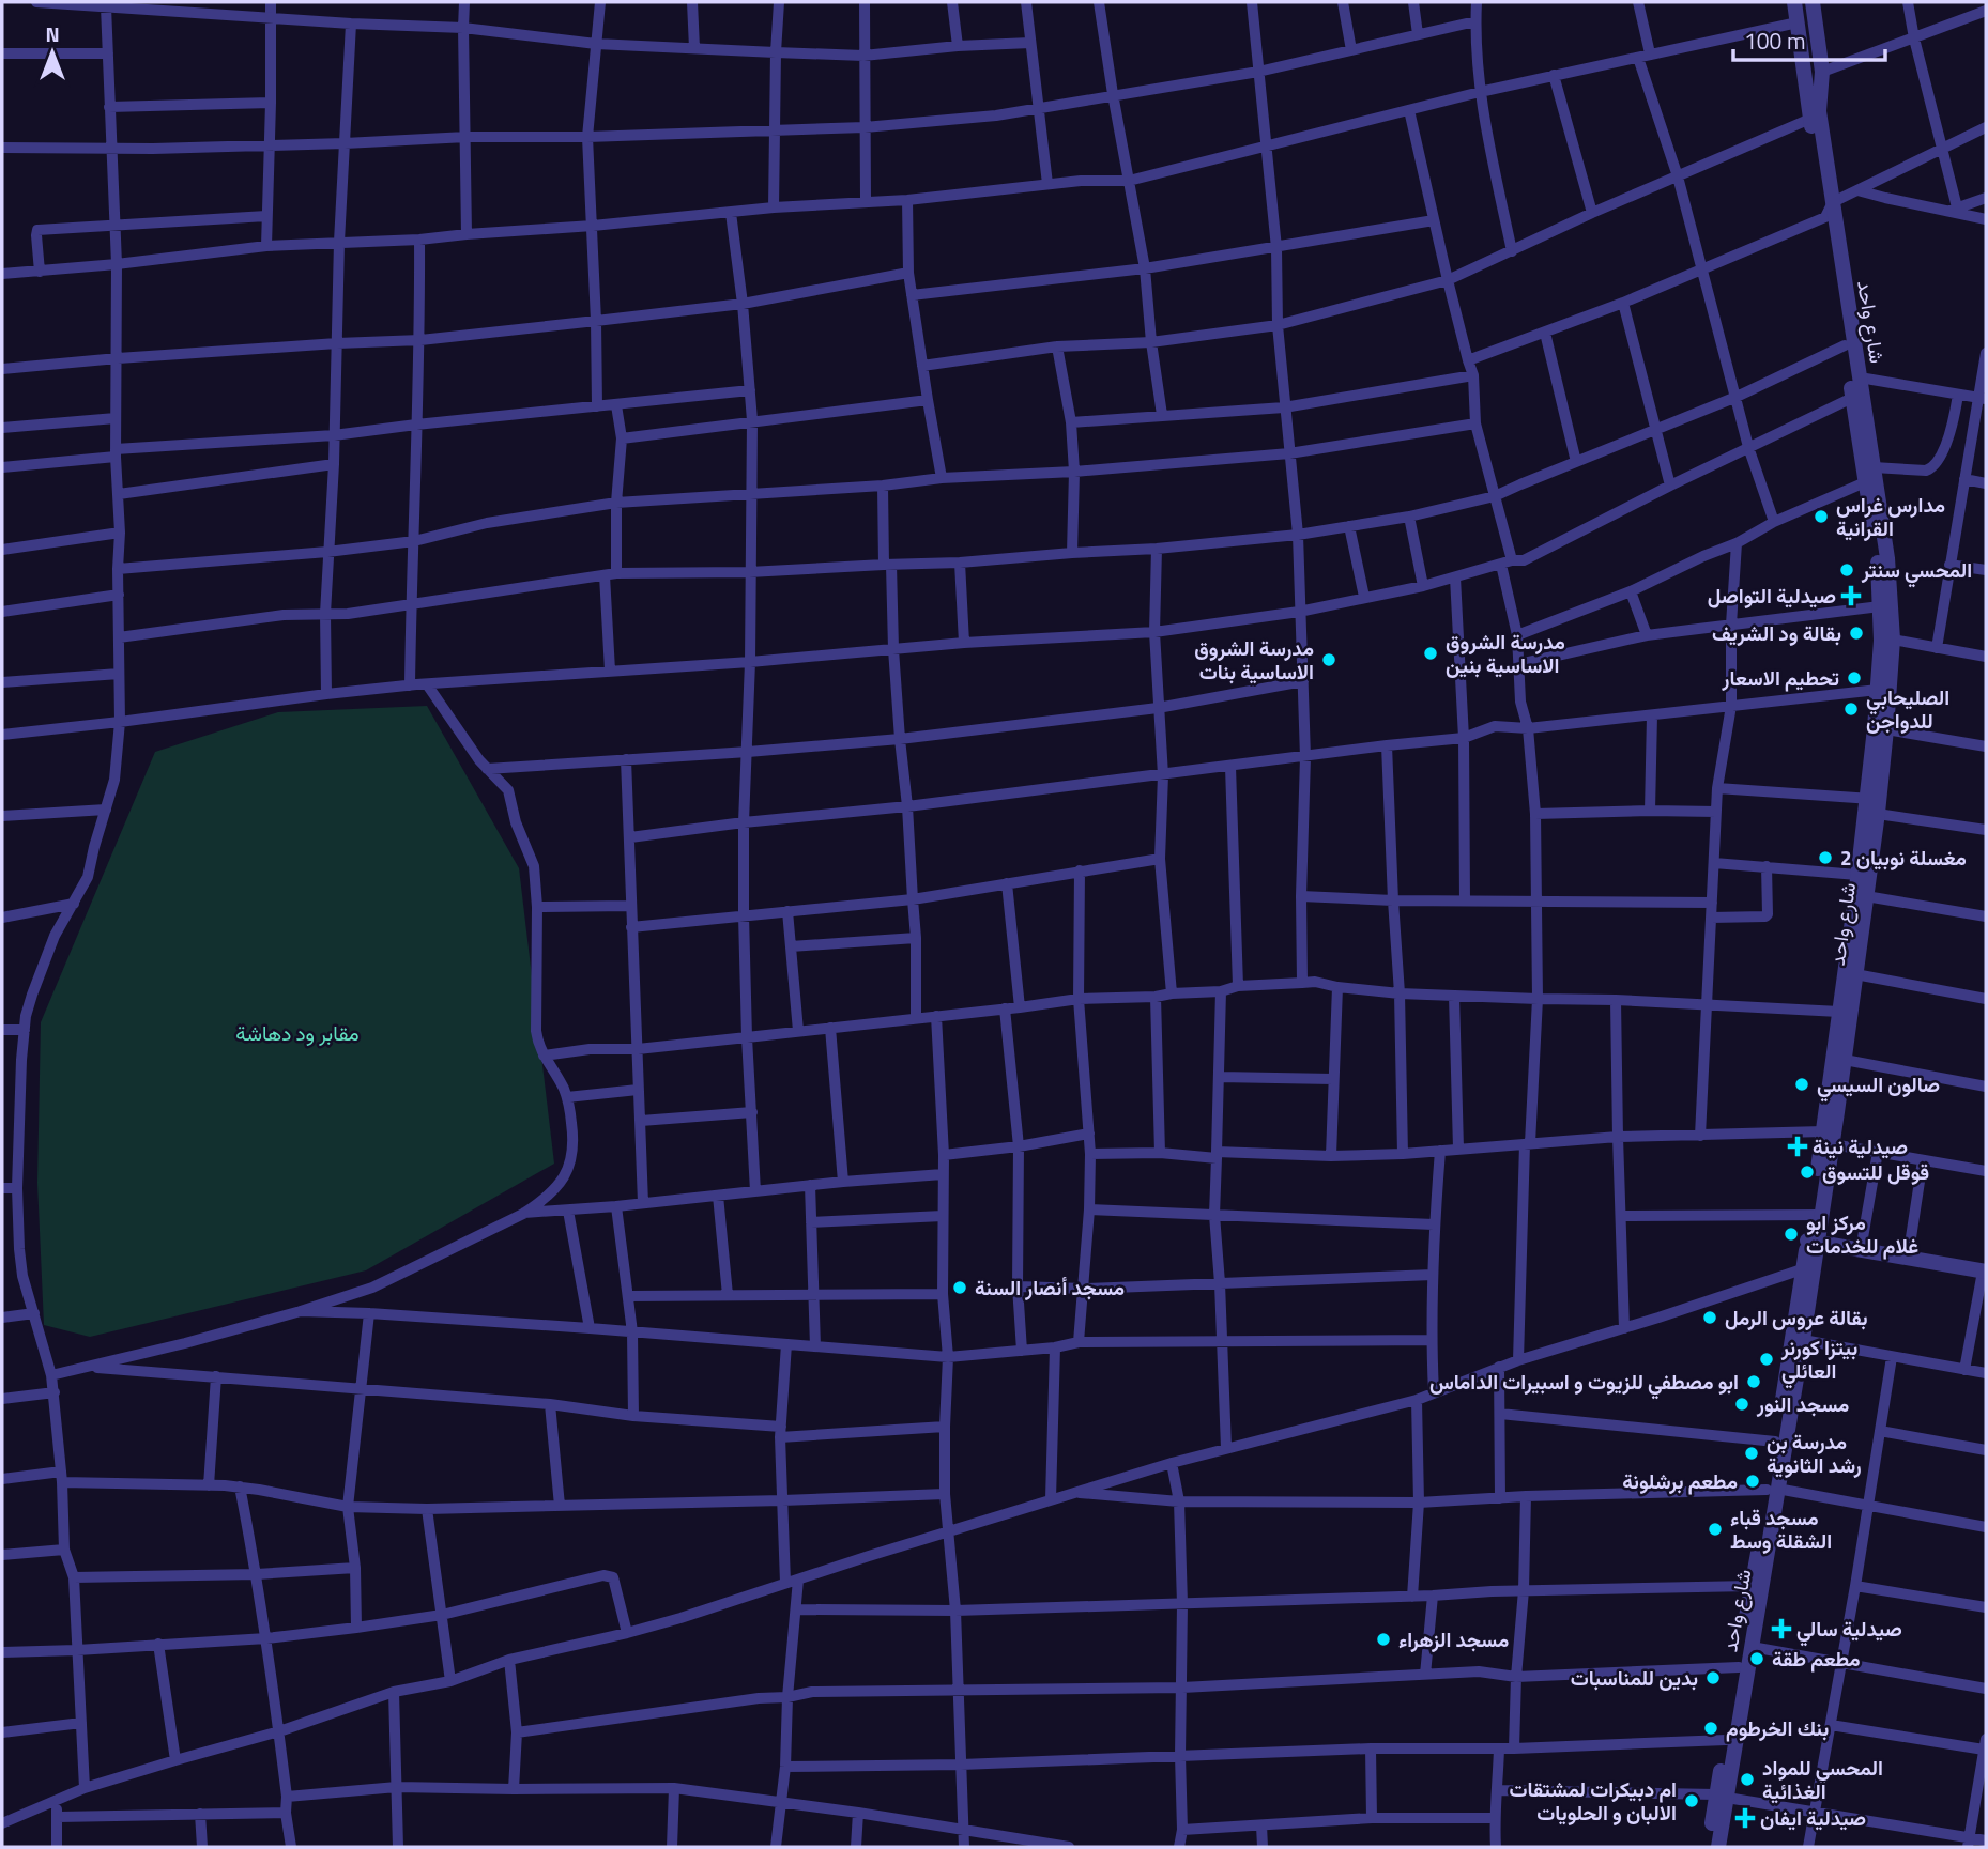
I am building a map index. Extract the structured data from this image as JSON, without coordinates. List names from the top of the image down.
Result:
{
  "streets": {
    "street": ["شارع واحد"]
  },
  "parks": ["مقابر ود دهاشة"],
  "places": {
    "other": [
      "مدارس غراس القرانية",
      "المحسي سنتر",
      "بقالة ود الشريف",
      "مدرسة الشروق الاساسية بنين",
      "مدرسة الشروق الاساسية بنات",
      "تحطيم الاسعار",
      "الصليحابي للدواجن",
      "مغسلة نوبيان 2",
      "صالون السيسي",
      "قوقل للتسوق",
      "مركز ابو غلام للخدمات",
      "مسجد أنصار السنة",
      "بقالة عروس الرمل",
      "بيتزا كورنر العائلي",
      "ابو مصطفي للزيوت و اسبيرات الداماس",
      "مسجد النور",
      "مدرسة بن رشد الثانوية",
      "مطعم برشلونة",
      "مسجد قباء الشقلة وسط",
      "مسجد الزهراء",
      "مطعم طقة",
      "بدين للمناسبات",
      "بنك الخرطوم",
      "المحسي للمواد الغذائية",
      "ام دبيكرات لمشتقات الالبان و الحلويات"
    ],
    "health": [
      "صيدلية التواصل",
      "صيدلية نينة",
      "صيدلية سالي",
      "صيدلية ايفان"
    ]
  },
  "scale_bar": "100 m",
  "north": "top"
}
